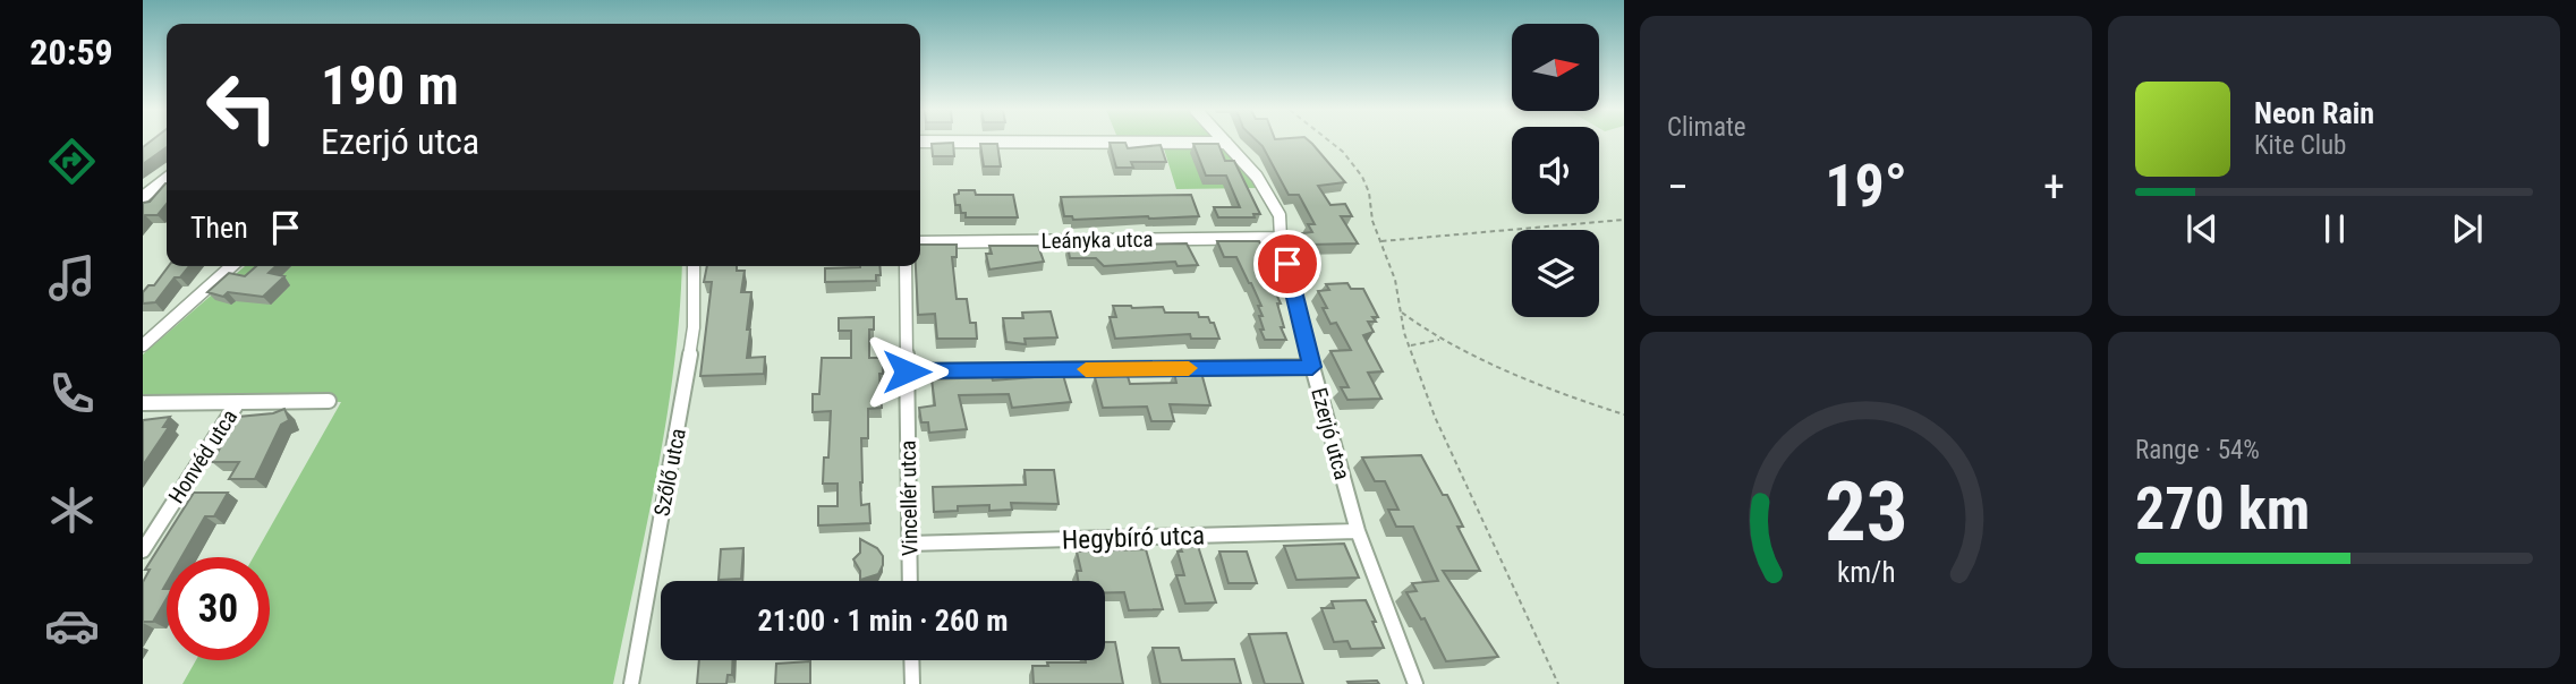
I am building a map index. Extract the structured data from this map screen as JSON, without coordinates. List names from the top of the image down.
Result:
{
  "streets": {
    "street": [
      "Leányka utca",
      "Ezerjó utca",
      "Honvéd utca",
      "Szőlő utca",
      "Vincellér utca",
      "Hegybíró utca"
    ]
  },
  "crossings": [
    ["Leányka utca", "Ezerjó utca"],
    ["Ezerjó utca", "Hegybíró utca"],
    ["Vincellér utca", "Hegybíró utca"]
  ],
  "north": "right",
  "page": {
    "tabs": "20:59",
    "tile": [
      "Climate",
      ["Range · 54%", "270 km"]
    ],
    "turn": ["190 m", "Ezerjó utca"],
    "song": ["Neon Rain", "Kite Club"],
    "heat": ["−", "19°", "+"],
    "then": "Then",
    "limit": "30",
    "trip": "21:00 · 1 min · 260 m",
    "gauge": ["23", "km/h"]
  }
}
